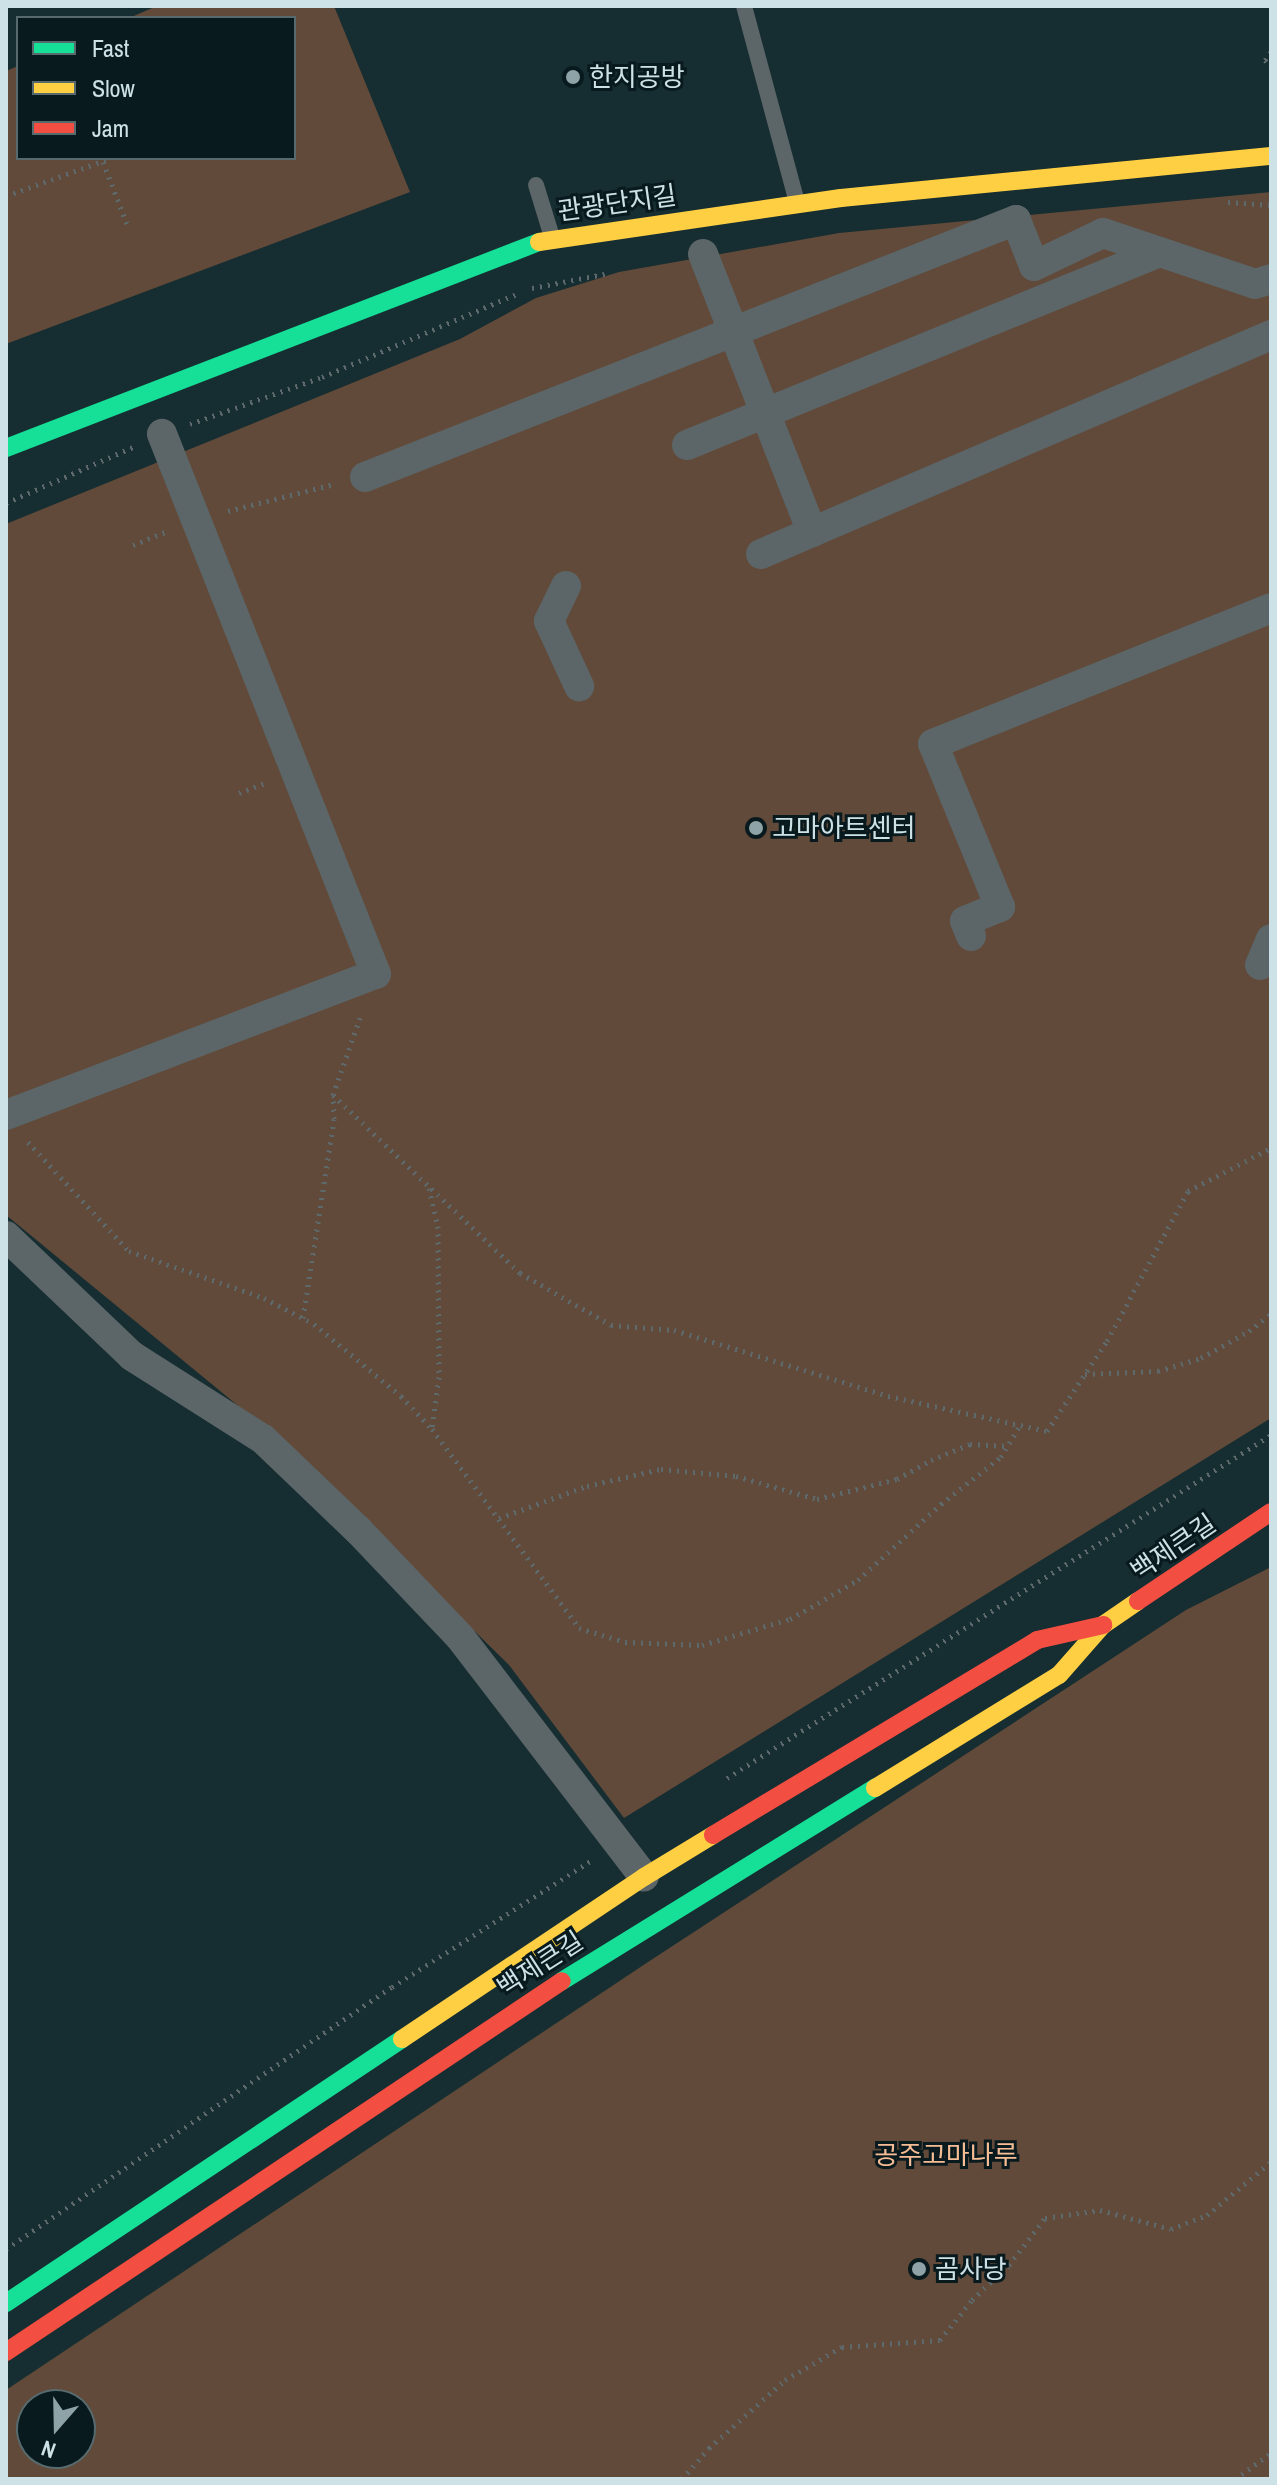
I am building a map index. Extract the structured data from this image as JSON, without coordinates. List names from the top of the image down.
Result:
{
  "streets": {
    "main road": ["관광단지길", "백제큰길"]
  },
  "parks": ["공주고마나루"],
  "places": ["한지공방", "고마아트센터", "곰사당"],
  "legend": ["Fast", "Slow", "Jam"],
  "north": "bottom"
}
